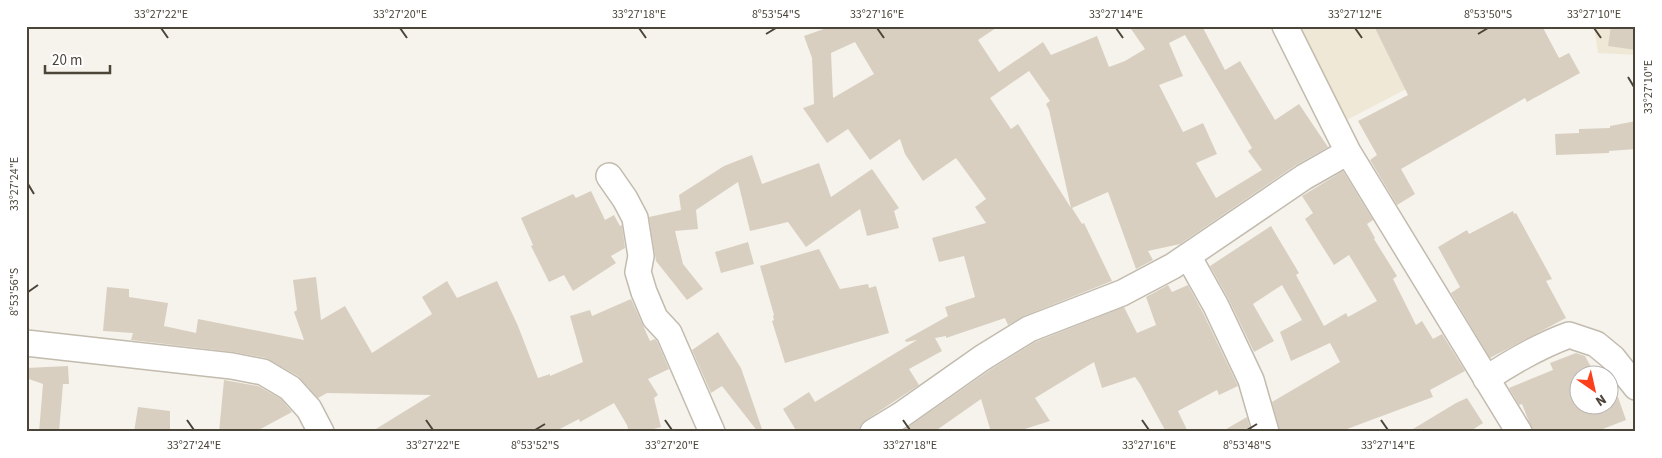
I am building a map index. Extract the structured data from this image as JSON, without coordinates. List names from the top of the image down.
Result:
{
  "scale_bar": "20 m",
  "north": "bottom right",
  "coordinates": [
    "33°27'22\"E",
    "33°27'20\"E",
    "33°27'18\"E",
    "8°53'54\"S",
    "33°27'16\"E",
    "33°27'14\"E",
    "33°27'12\"E",
    "8°53'50\"S",
    "33°27'10\"E",
    "33°27'24\"E",
    "8°53'56\"S",
    "8°53'52\"S",
    "8°53'48\"S"
  ]
}
